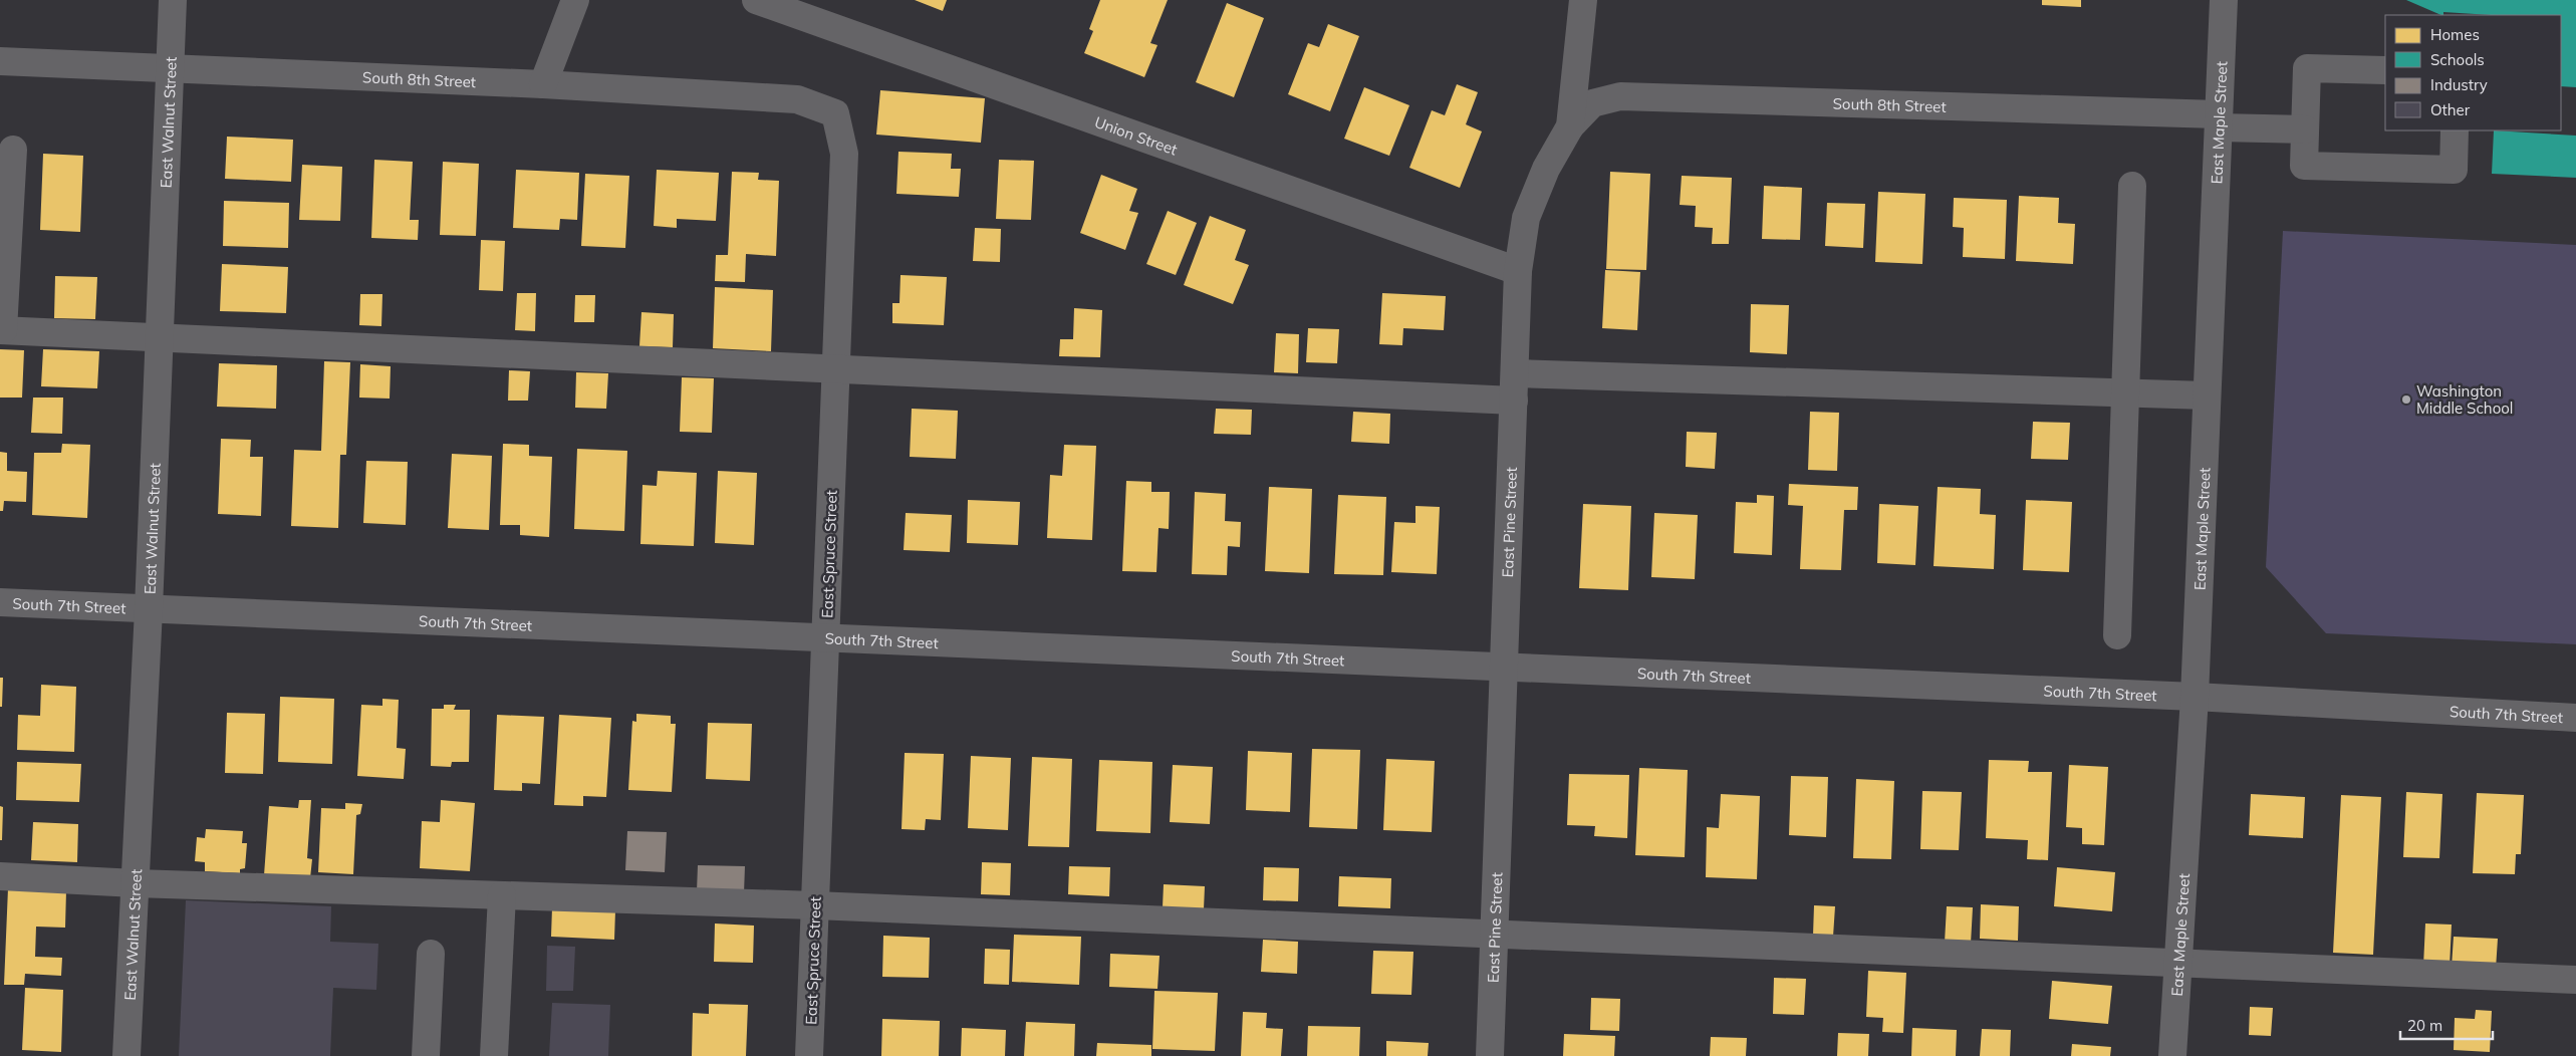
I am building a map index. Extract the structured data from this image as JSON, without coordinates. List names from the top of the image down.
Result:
{
  "streets": {
    "street": [
      "South 8th Street",
      "East Walnut Street",
      "East Maple Street",
      "Union Street",
      "East Pine Street",
      "East Spruce Street",
      "South 7th Street"
    ]
  },
  "crossings": [
    ["South 8th Street", "East Walnut Street"],
    ["South 8th Street", "East Maple Street"],
    ["South 8th Street", "East Pine Street"],
    ["South 8th Street", "East Spruce Street"],
    ["East Walnut Street", "South 7th Street"],
    ["East Maple Street", "South 7th Street"],
    ["Union Street", "East Pine Street"],
    ["East Pine Street", "South 7th Street"],
    ["East Spruce Street", "South 7th Street"]
  ],
  "places": ["Washington Middle School"],
  "legend": [
    "Homes",
    "Schools",
    "Industry",
    "Other"
  ],
  "scale_bar": "20 m"
}
